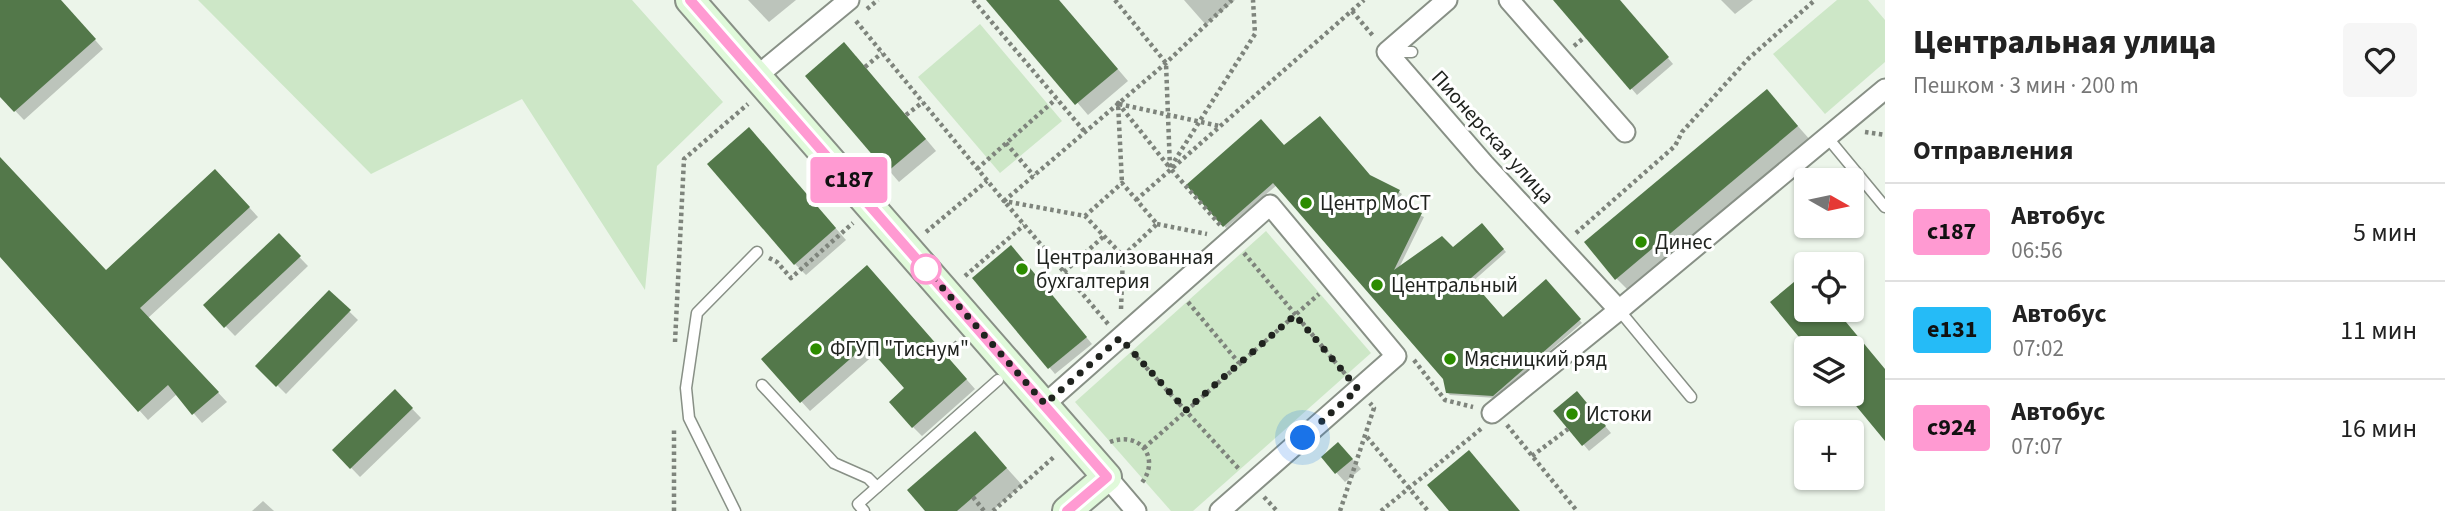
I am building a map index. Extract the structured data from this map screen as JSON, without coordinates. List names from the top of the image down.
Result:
{
  "streets": {
    "street": ["Пионерская улица"]
  },
  "places": [
    "Центр МоСТ",
    "Динес",
    "Централизованная бухгалтерия",
    "Центральный",
    "ФГУП \"Тиснум\"",
    "Мясницкий ряд",
    "Истоки"
  ],
  "lines": ["bus line с187"],
  "north": "right",
  "page": {
    "on_map": "с187",
    "heading": [
      ["Центральная улица", "Пешком · 3 мин · 200 m"],
      "Отправления"
    ],
    "map_buttons": "+",
    "list": [
      {
        "mark": "с187",
        "name": "Автобус",
        "note": "06:56",
        "value": "5 мин"
      },
      {
        "mark": "е131",
        "name": "Автобус",
        "note": "07:02",
        "value": "11 мин"
      },
      {
        "mark": "с924",
        "name": "Автобус",
        "note": "07:07",
        "value": "16 мин"
      }
    ]
  }
}
